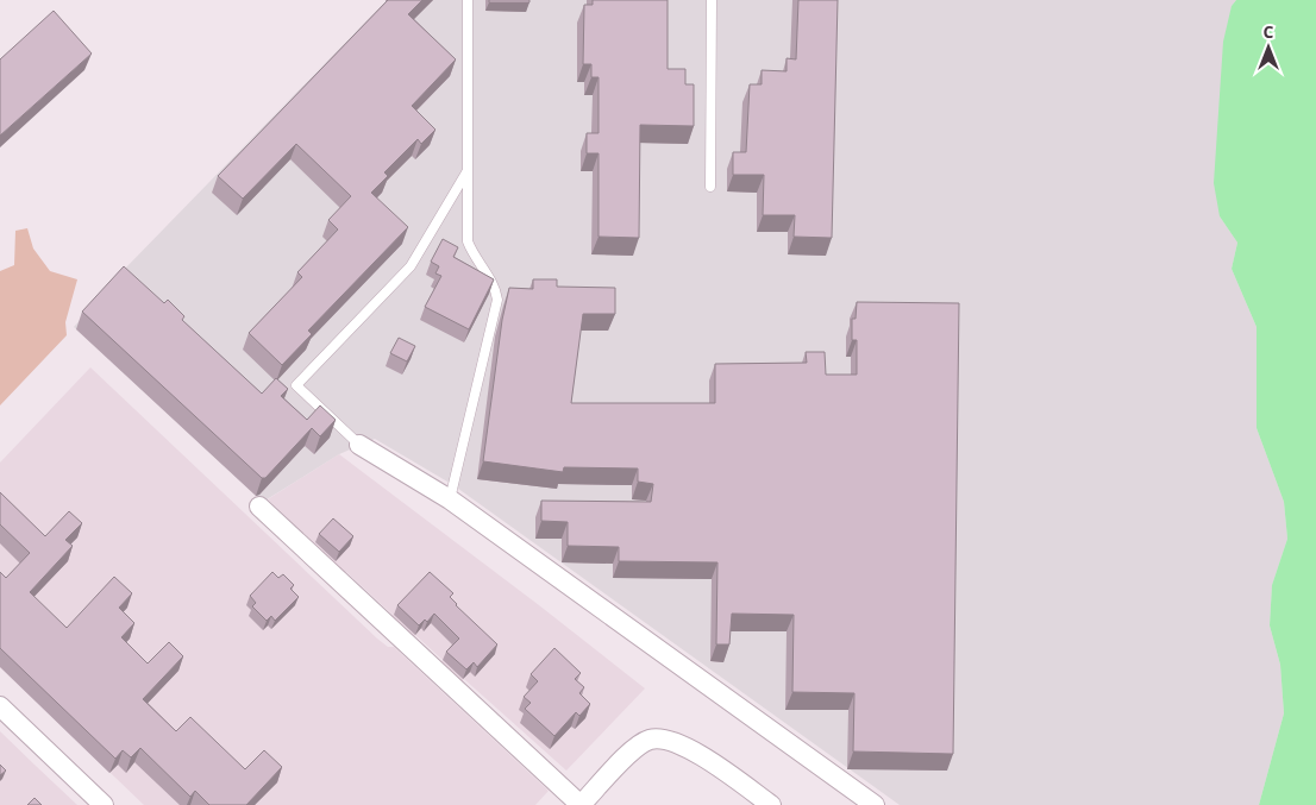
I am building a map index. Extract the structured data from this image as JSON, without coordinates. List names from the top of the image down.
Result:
{
  "north": "top"
}
